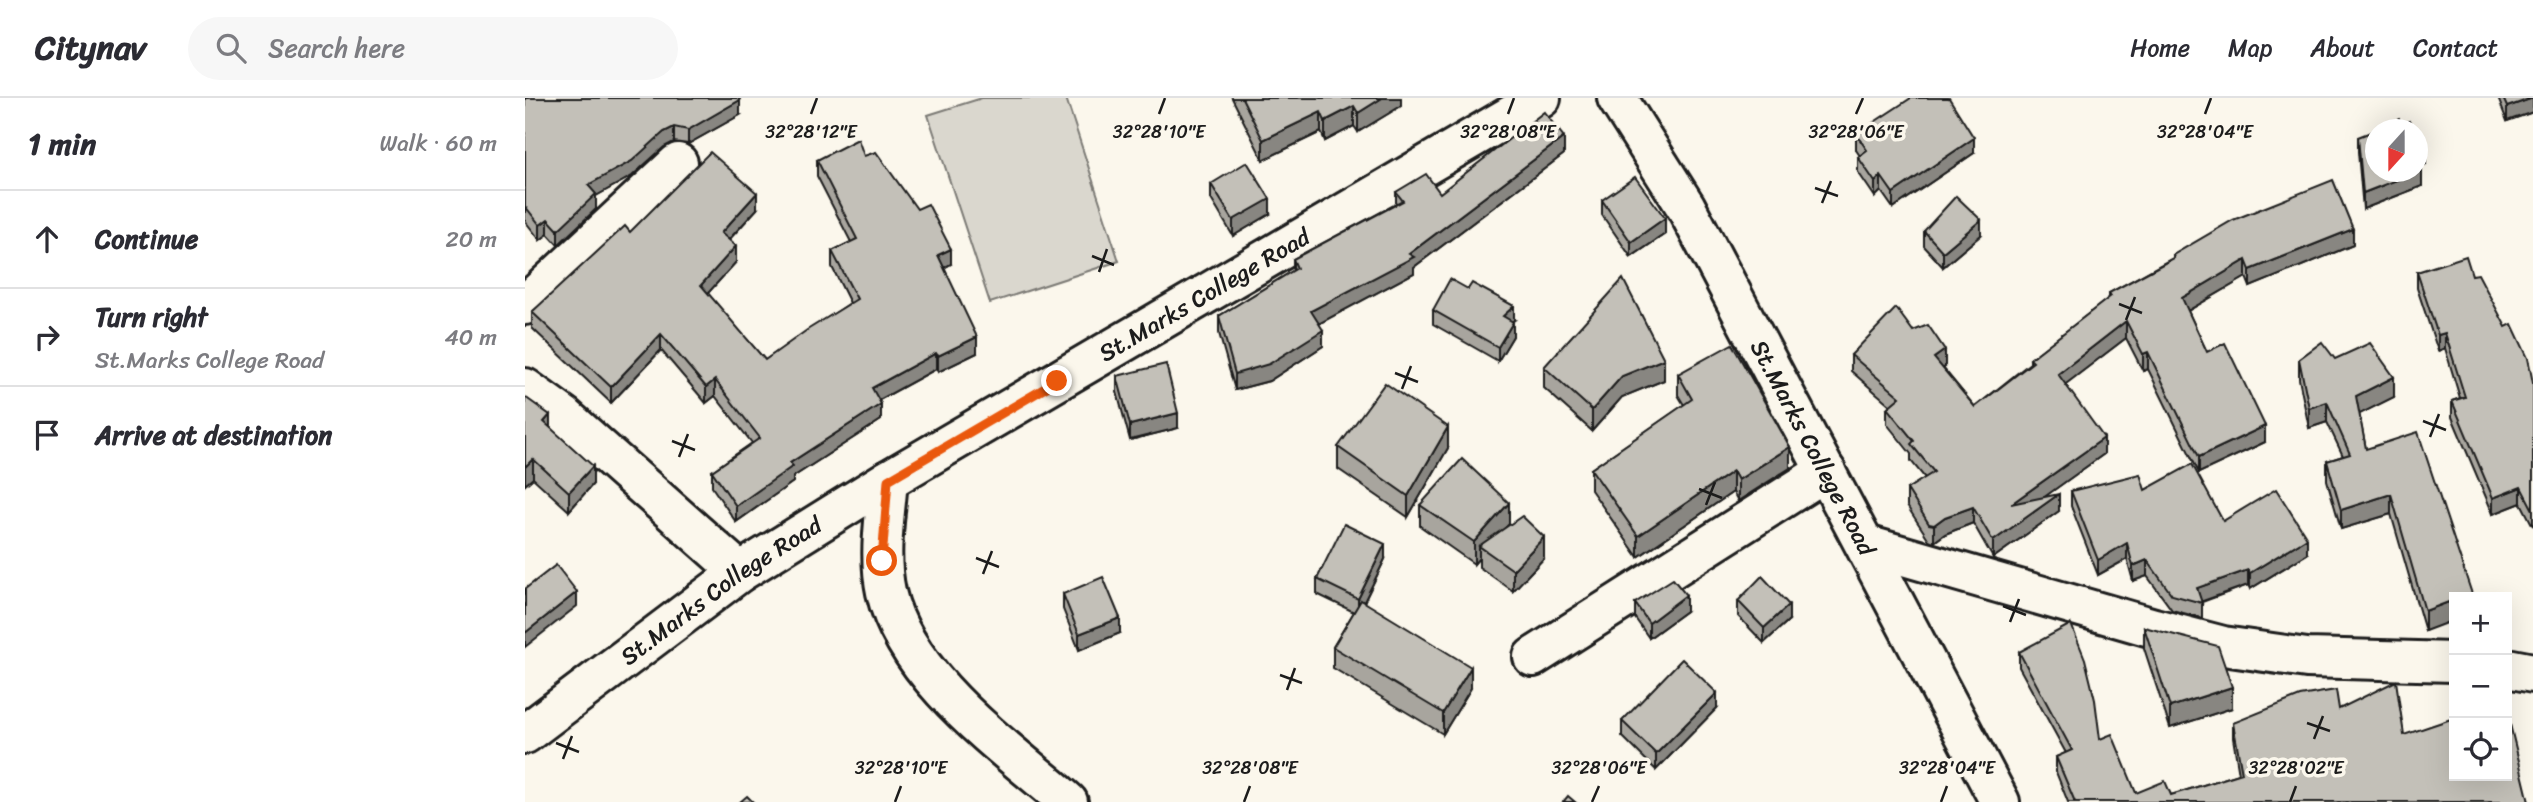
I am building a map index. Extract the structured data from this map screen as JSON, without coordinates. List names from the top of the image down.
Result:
{
  "streets": {
    "street": ["St.Marks College Road"]
  },
  "north": "bottom",
  "page": {
    "header": "Citynav",
    "search": "Search here",
    "nav": [
      "Home",
      "Map",
      "About",
      "Contact"
    ],
    "heading": ["1 min", "Walk · 60 m"],
    "list": [
      ["Continue", "20 m"],
      ["Turn right", "St.Marks College Road", "40 m"],
      "Arrive at destination"
    ],
    "map_buttons": ["+", "−"]
  },
  "coordinates": [
    "32°28'12\"E",
    "32°28'10\"E",
    "32°28'08\"E",
    "32°28'04\"E",
    "32°28'06\"E",
    "32°28'02\"E"
  ]
}
